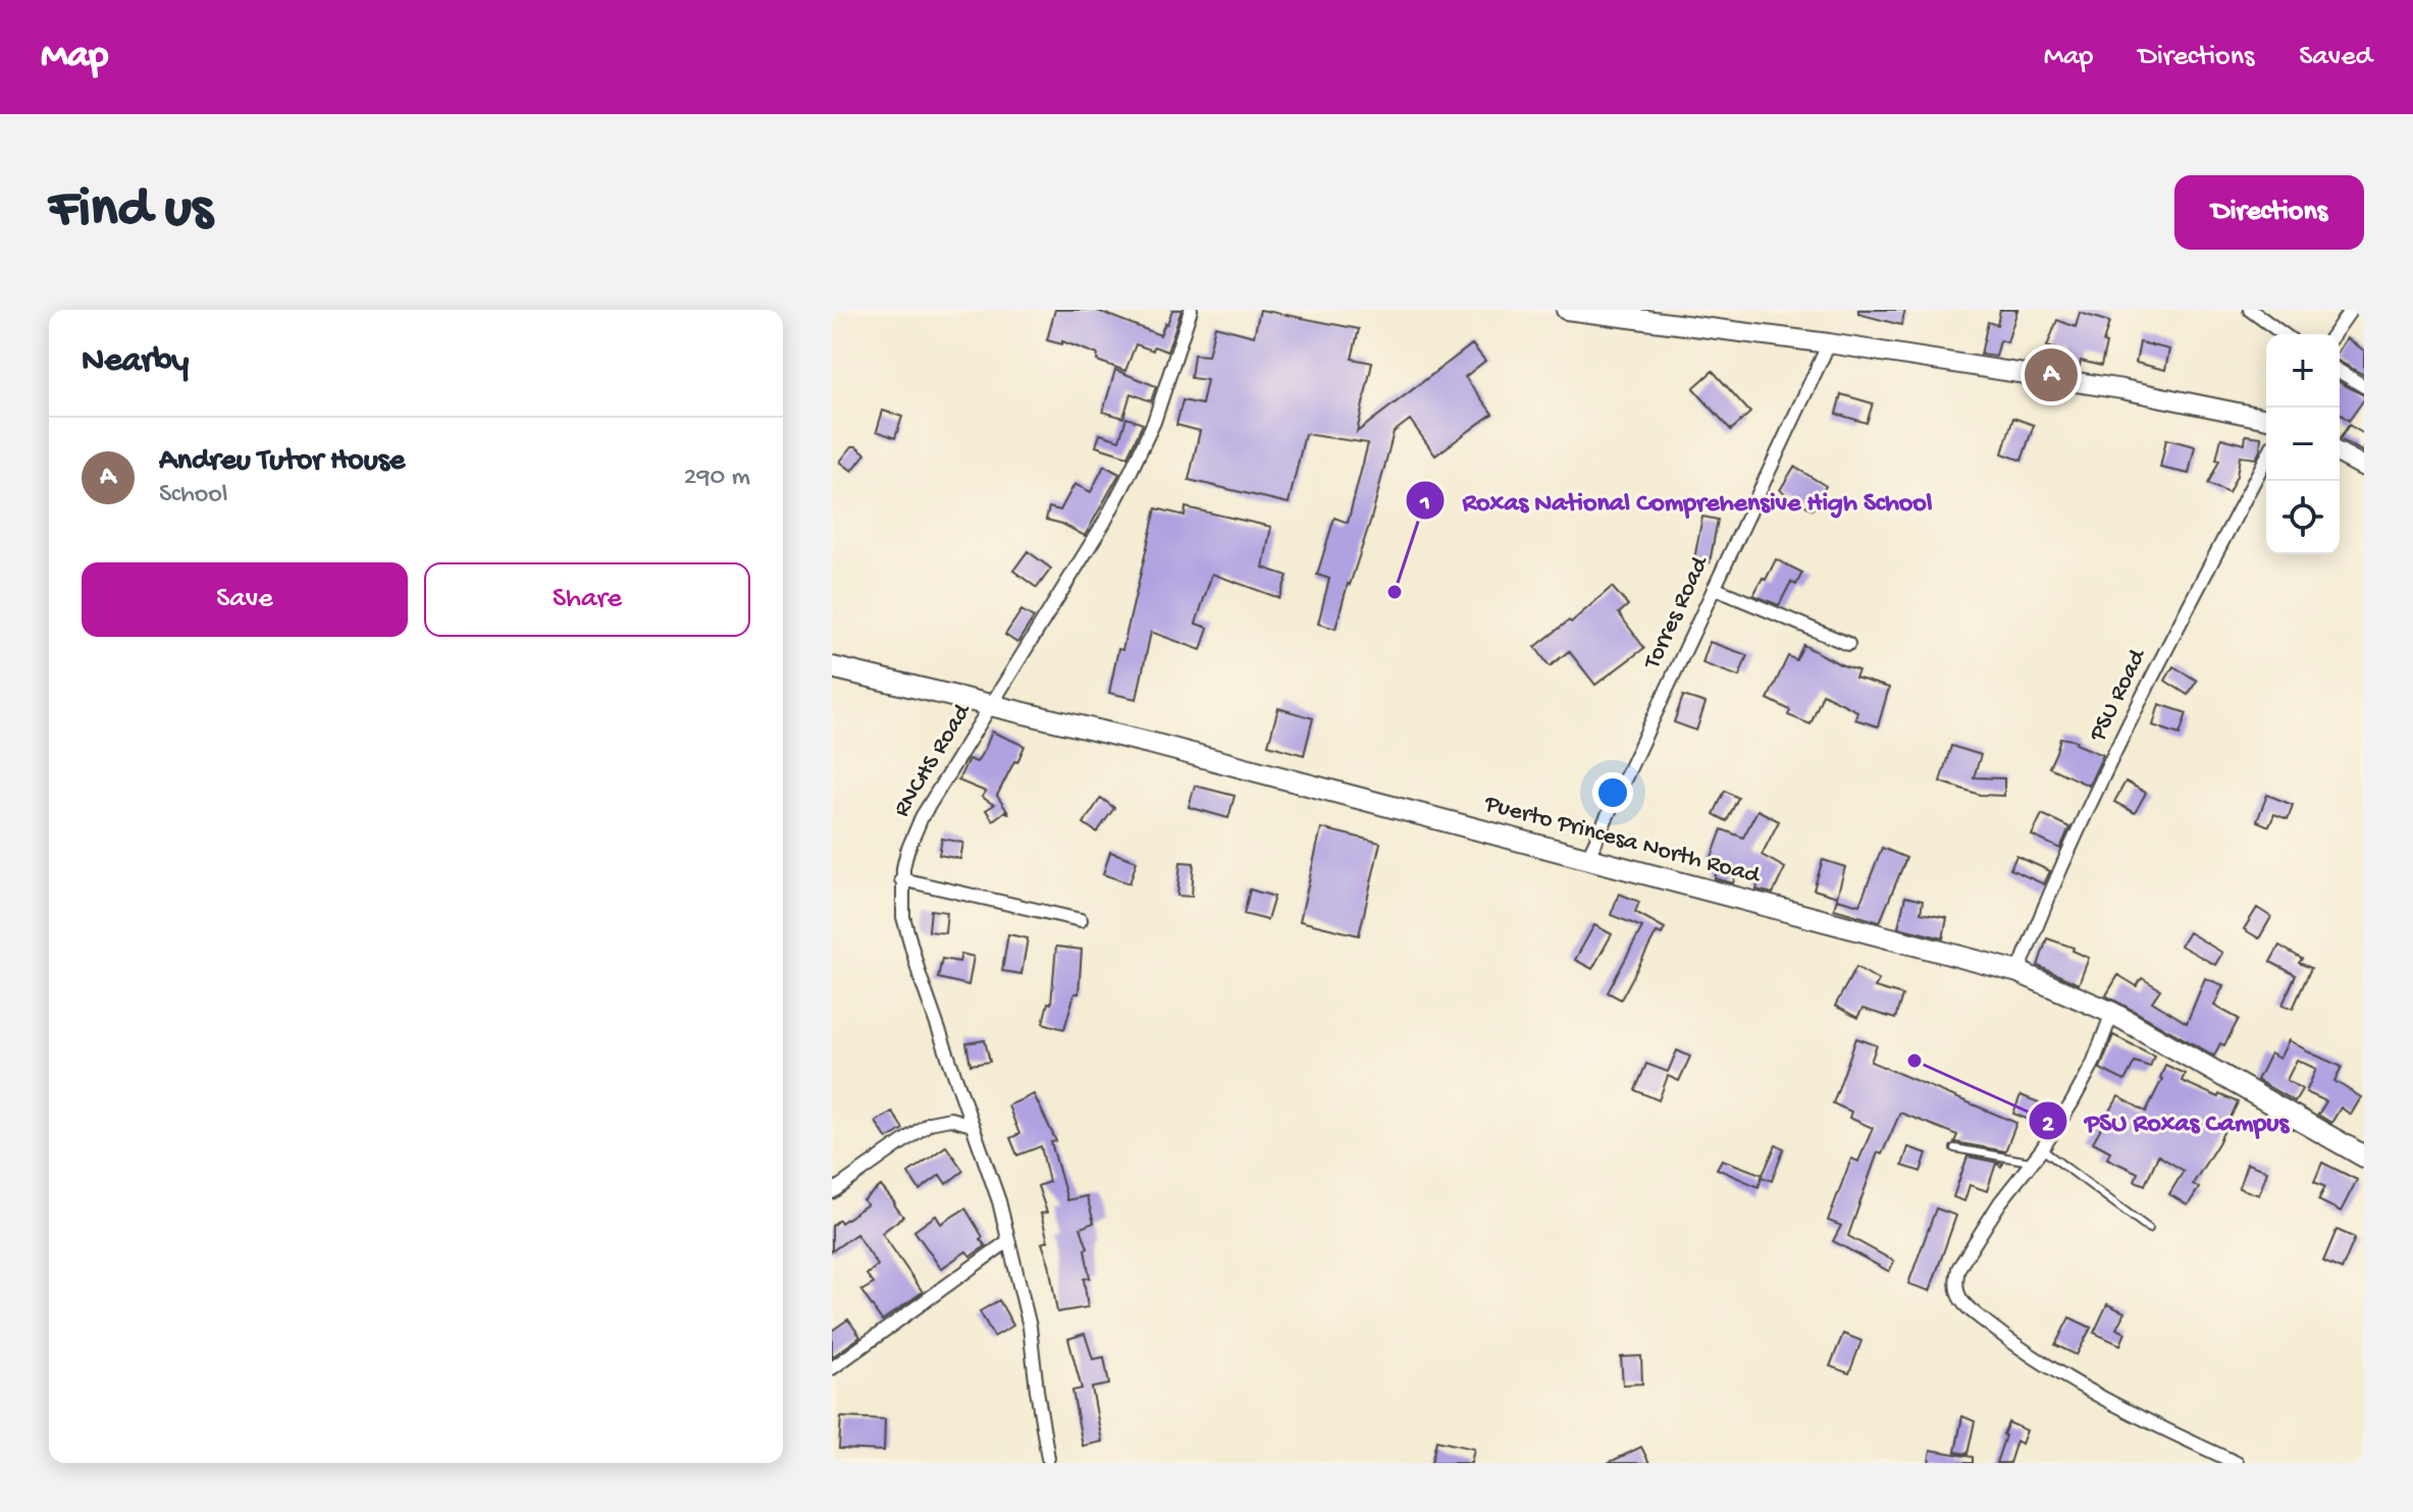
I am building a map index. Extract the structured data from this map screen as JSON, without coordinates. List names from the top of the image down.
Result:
{
  "streets": {
    "main road": ["Puerto Princesa North Road"],
    "street": ["Torres Road", "PSU Road", "RNCHS Road"]
  },
  "crossings": [
    ["Torres Road", "Puerto Princesa North Road"],
    ["PSU Road", "Puerto Princesa North Road"],
    ["RNCHS Road", "Puerto Princesa North Road"]
  ],
  "places": ["Roxas National Comprehensive High School", "PSU Roxas Campus"],
  "page": {
    "header": "Map",
    "nav": ["Map", "Directions", "Saved"],
    "buttons": [
      "Directions",
      ["Save", "Share"]
    ],
    "title": "Find us",
    "heading": "Nearby",
    "map_buttons": ["+", "−"],
    "pins": "A",
    "list": [
      {
        "mark": "A",
        "name": "Andreu Tutor House",
        "note": "School",
        "value": "290 m"
      }
    ]
  }
}
